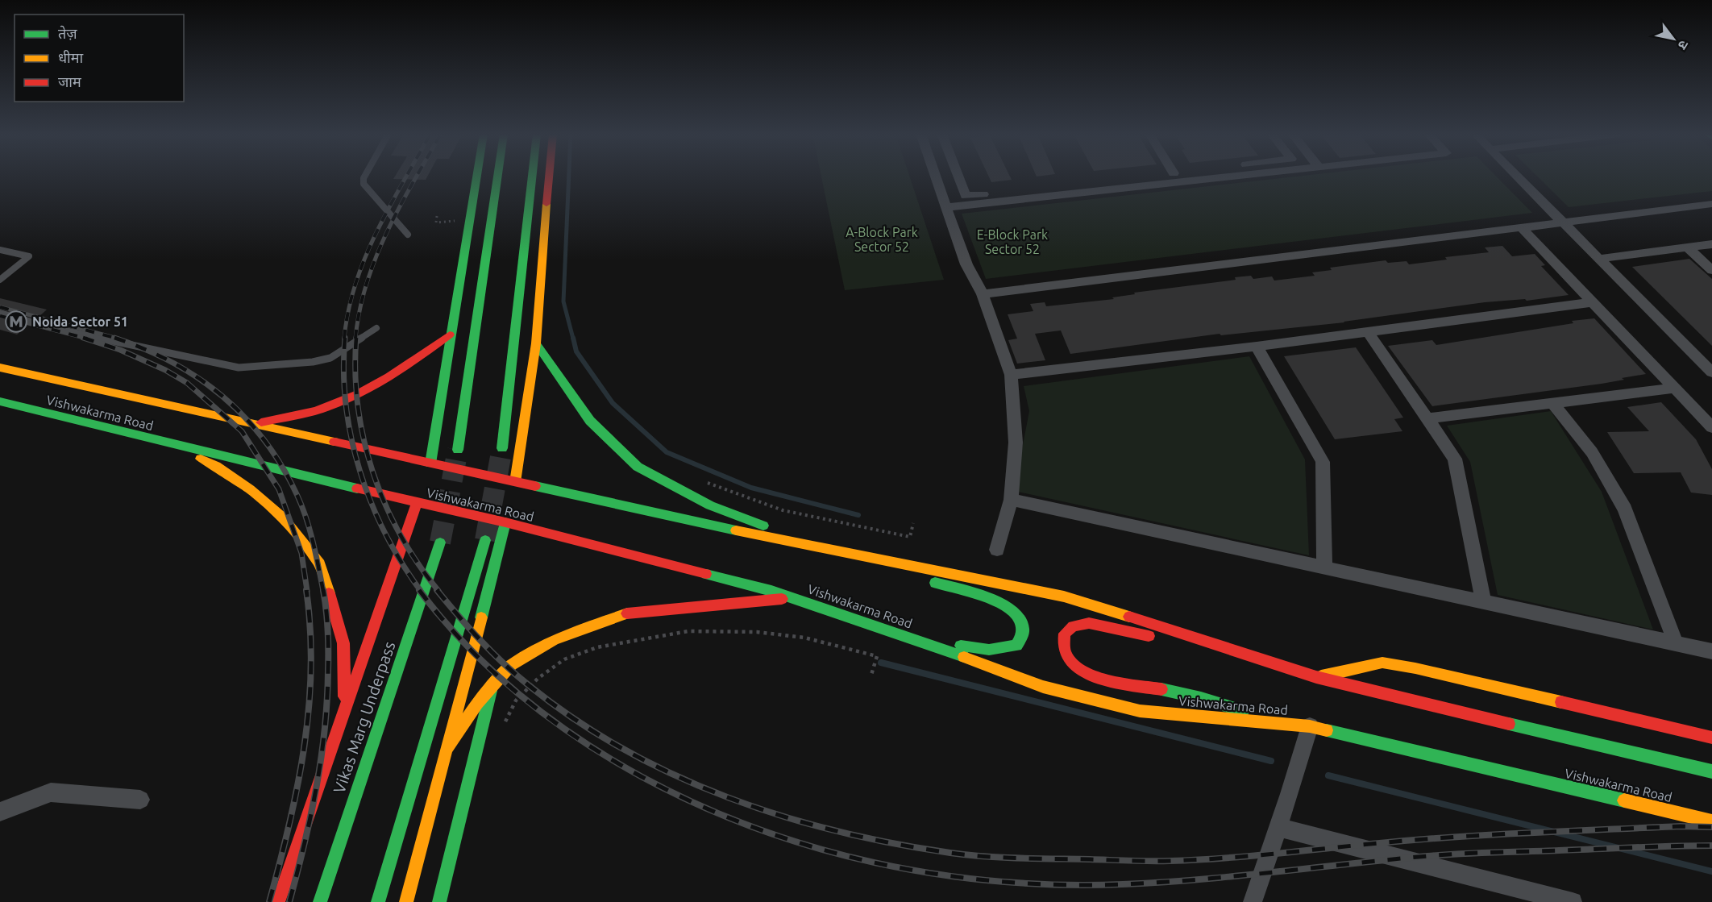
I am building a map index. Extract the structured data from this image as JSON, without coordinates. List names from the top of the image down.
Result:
{
  "streets": {
    "main road": ["Vishwakarma Road", "Vikas Marg Underpass"]
  },
  "parks": ["A-Block Park Sector 52", "E-Block Park Sector 52"],
  "places": {
    "metro station": ["Noida Sector 51"]
  },
  "legend": ["तेज़", "धीमा", "जाम"],
  "north": "bottom right"
}
